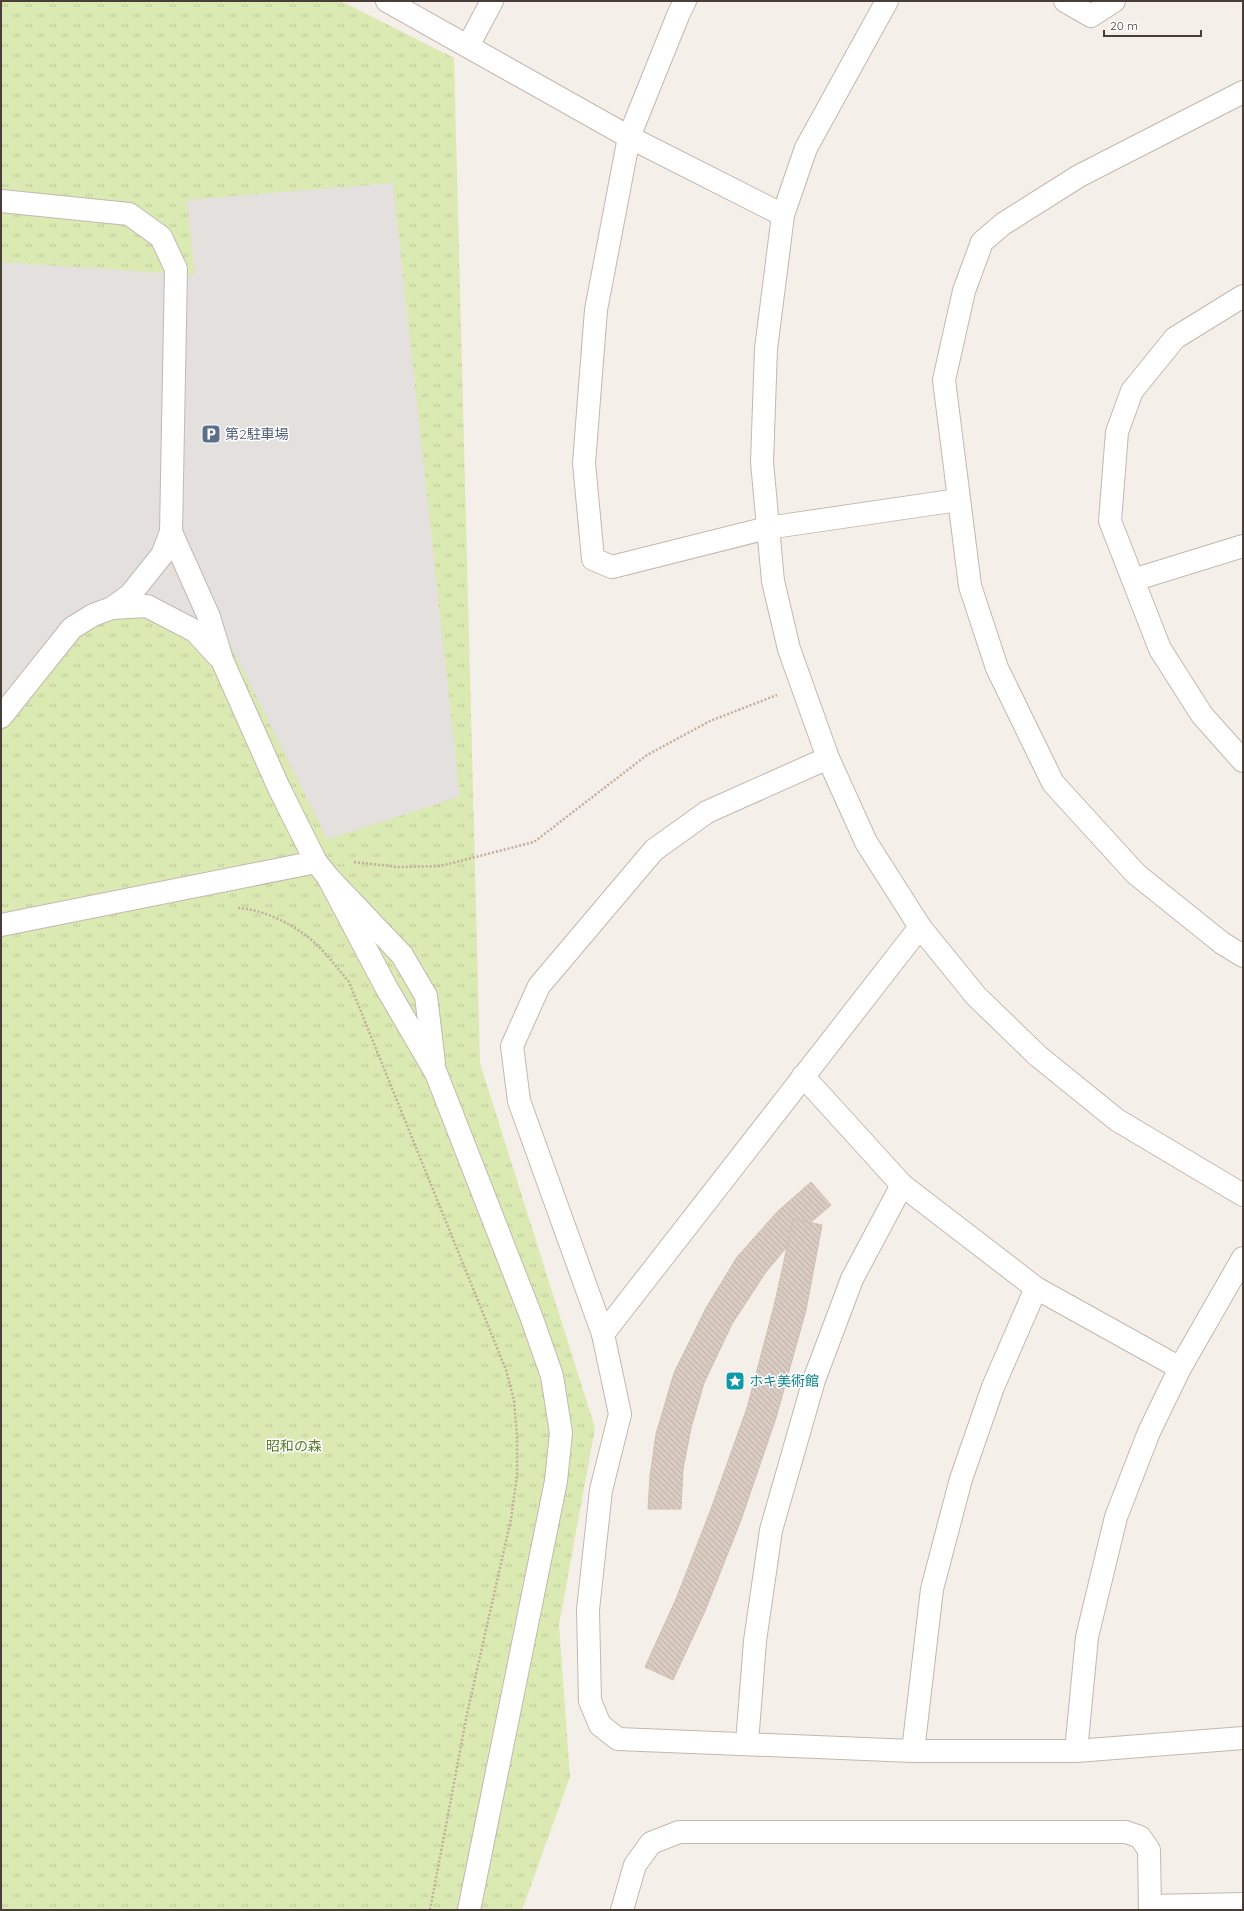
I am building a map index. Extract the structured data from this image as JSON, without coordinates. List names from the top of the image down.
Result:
{
  "parks": ["昭和の森"],
  "places": {
    "parking": ["第2駐車場"],
    "place": ["ホキ美術館"]
  },
  "scale_bar": "20 m"
}
